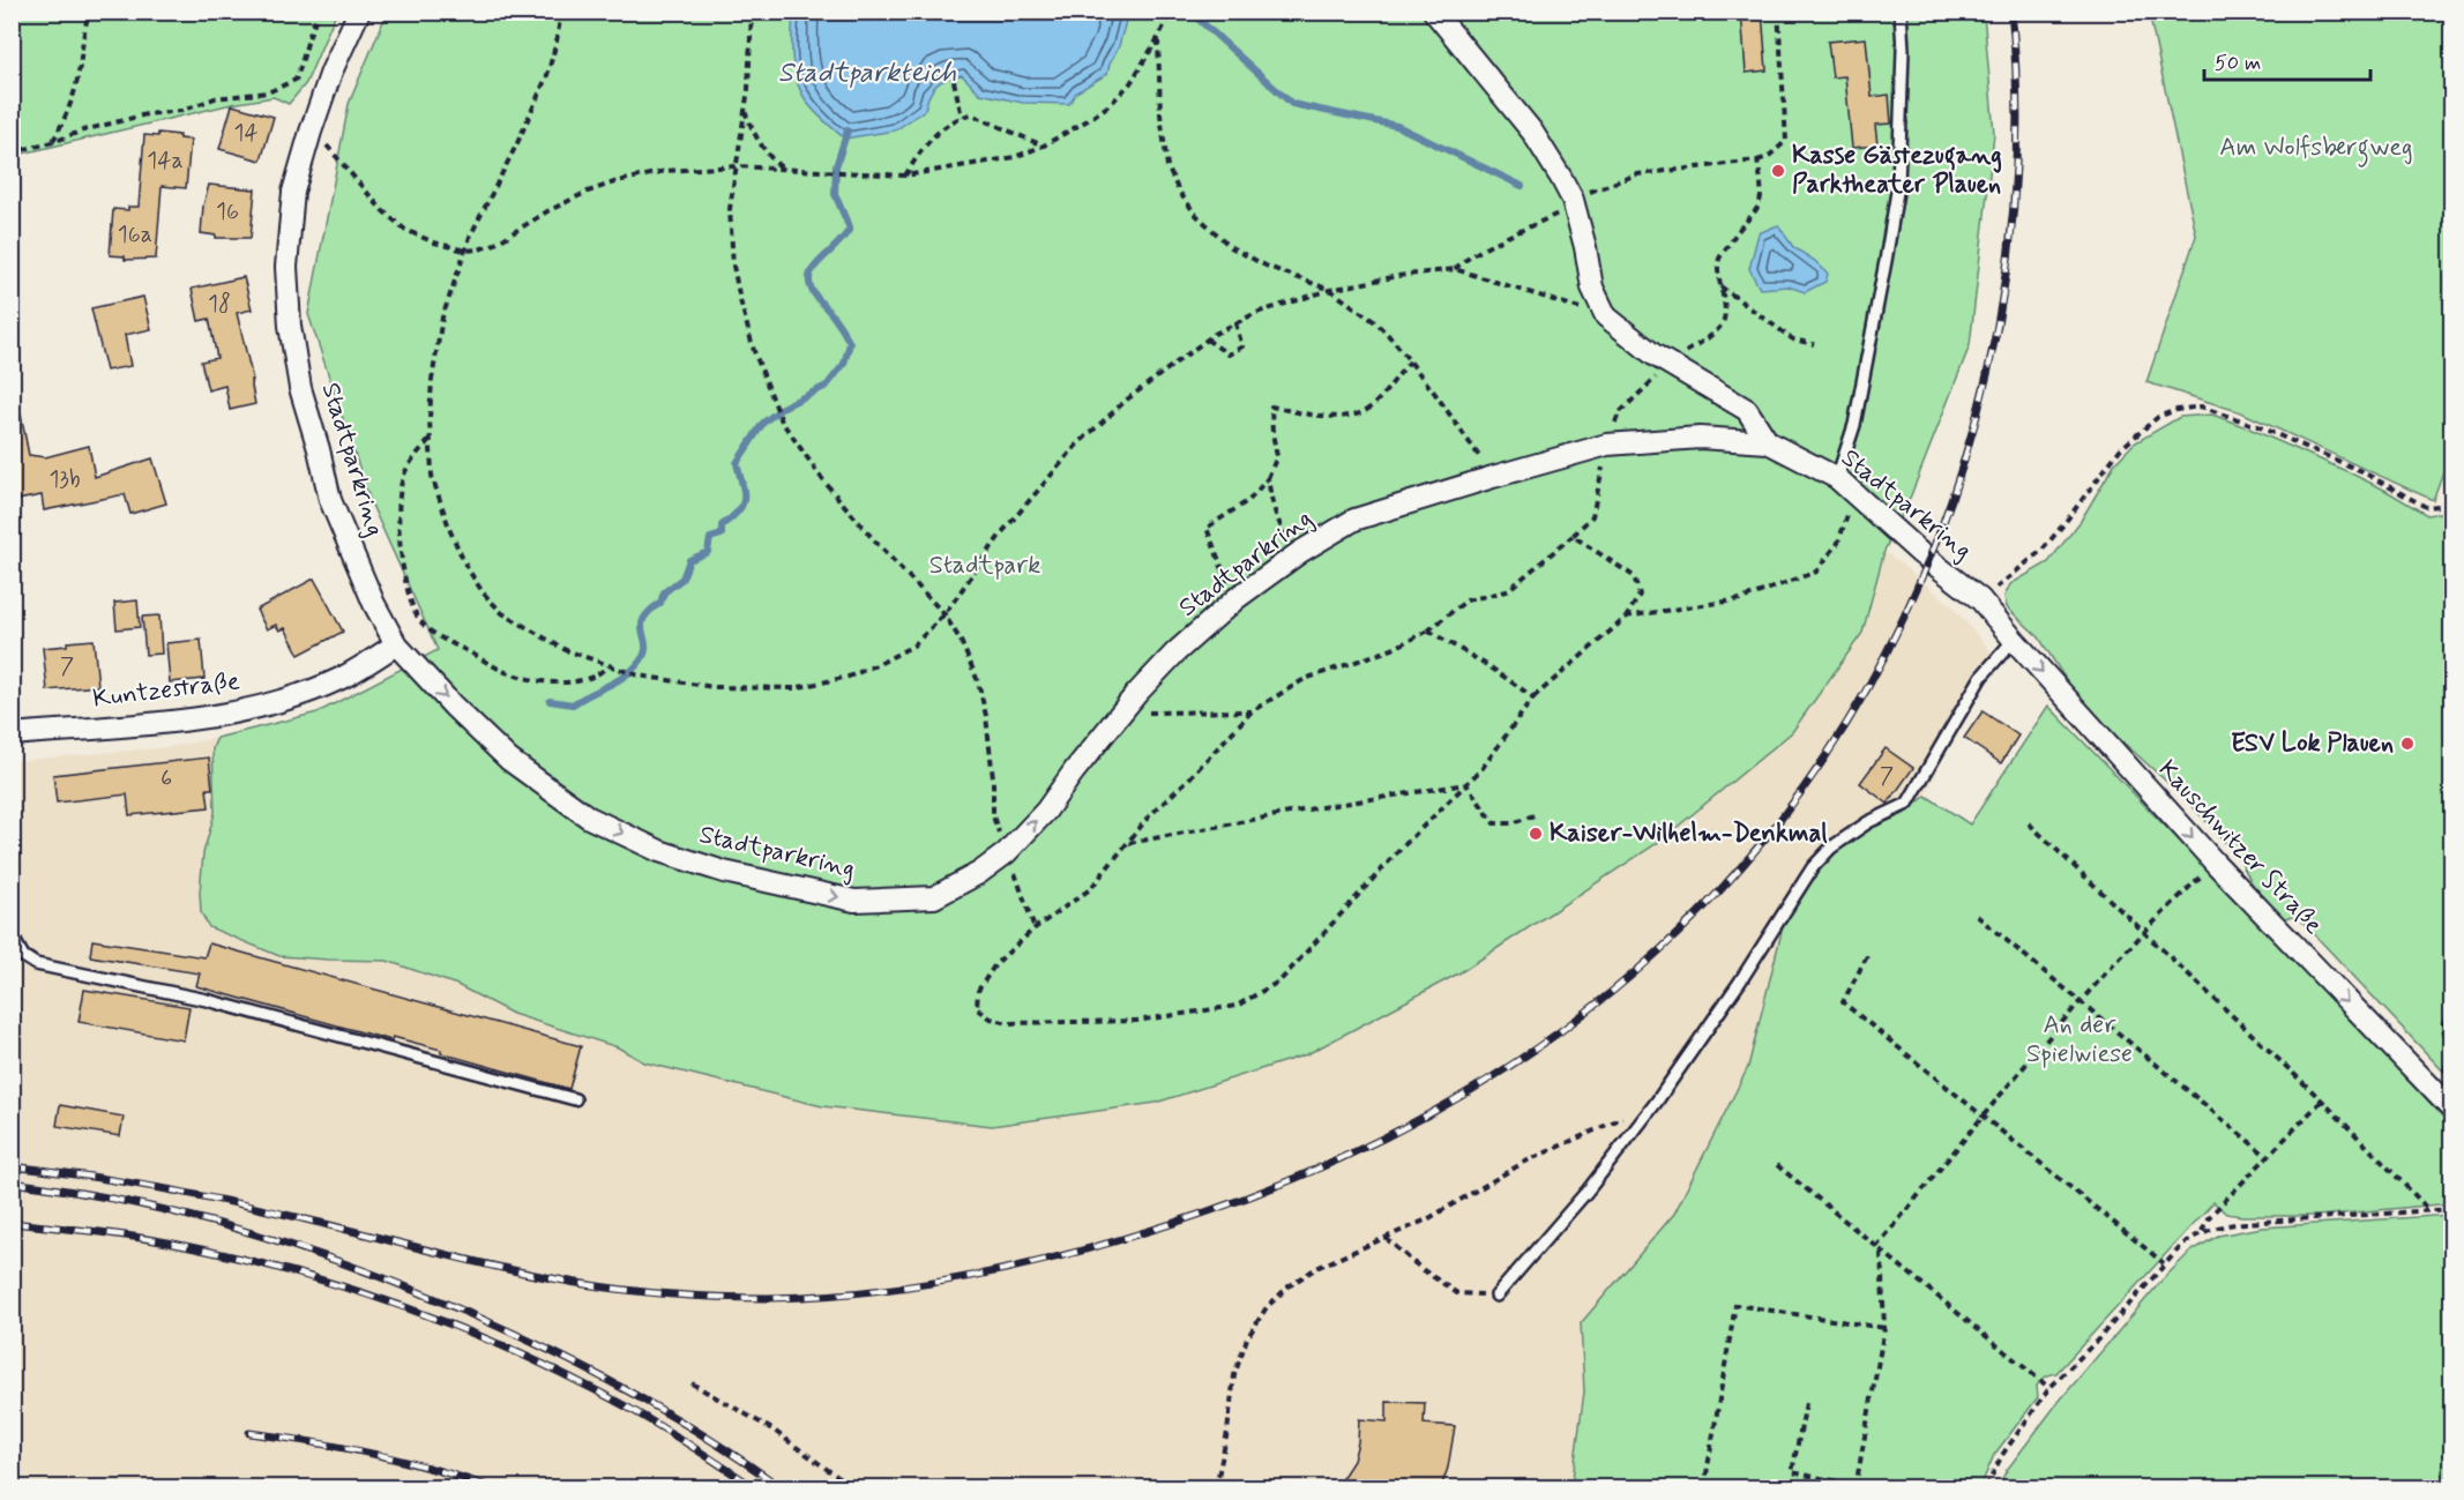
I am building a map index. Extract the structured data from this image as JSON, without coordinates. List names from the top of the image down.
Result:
{
  "streets": {
    "street": ["Stadtparkring", "Kuntzestraße", "Kauschwitzer Straße"]
  },
  "crossings": [
    ["Stadtparkring", "Kuntzestraße"],
    ["Stadtparkring", "Kauschwitzer Straße"]
  ],
  "one_way": ["Kauschwitzer Straße"],
  "water": ["Stadtparkteich"],
  "parks": ["Am Wolfsbergweg", "Stadtpark", "An der Spielwiese"],
  "places": ["Kasse Gästezugang Parktheater Plauen", "ESV Lok Plauen", "Kaiser-Wilhelm-Denkmal"],
  "house_numbers": [
    "14",
    "14a",
    "16",
    "16a",
    "18",
    "13b",
    "7",
    "7",
    "6"
  ],
  "scale_bar": "50 m"
}
